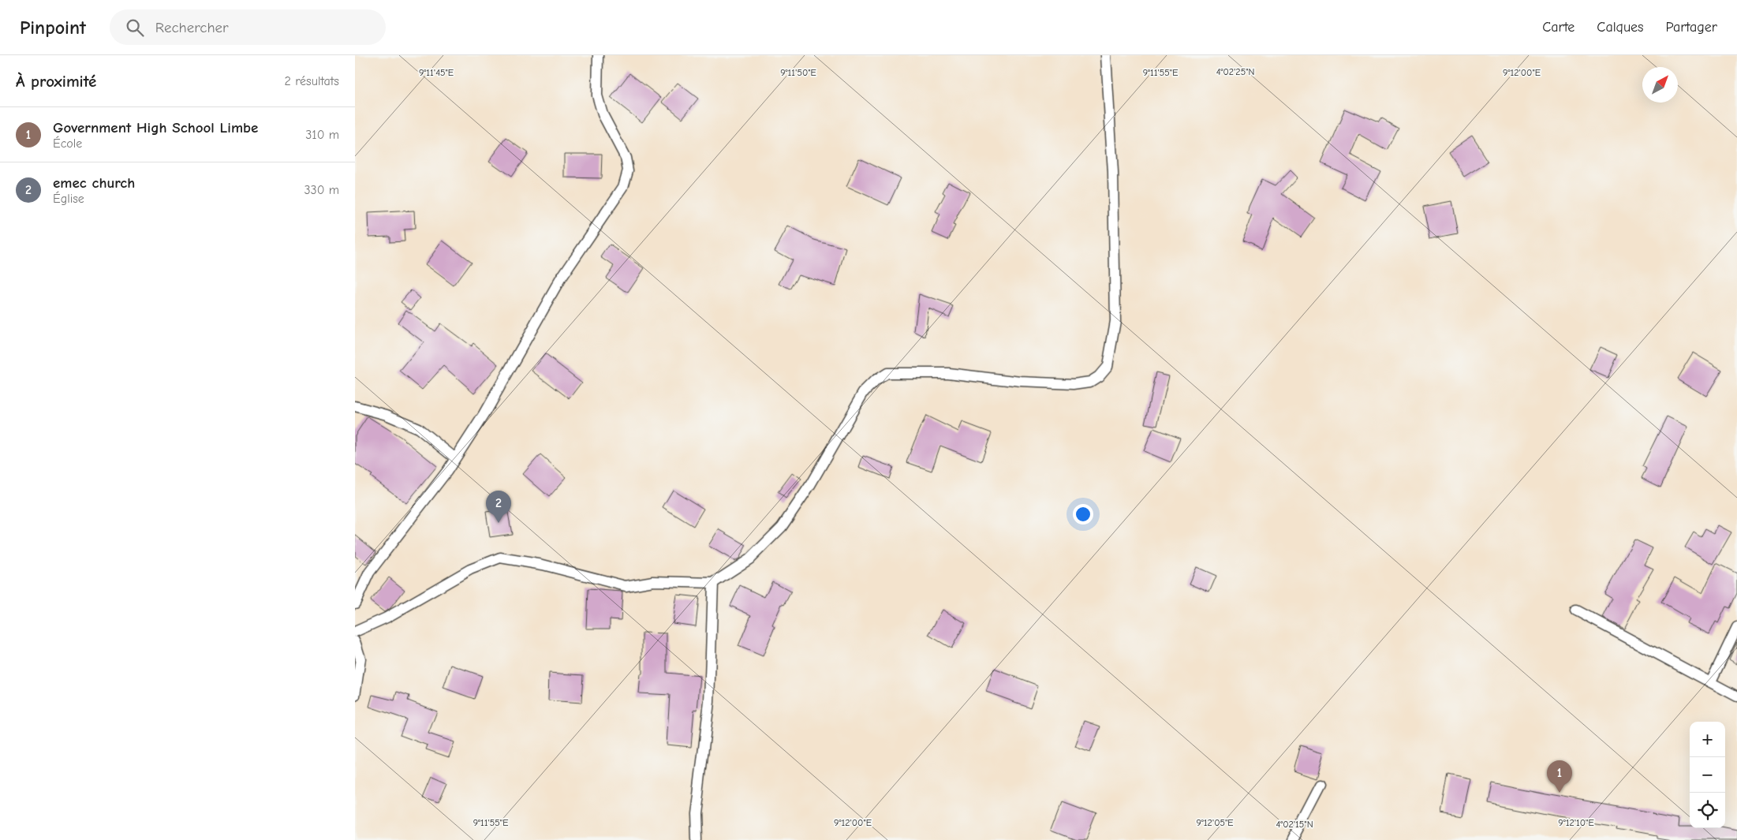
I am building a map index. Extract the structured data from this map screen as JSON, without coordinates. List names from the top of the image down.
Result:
{
  "north": "top right",
  "page": {
    "header": "Pinpoint",
    "search": "Rechercher",
    "nav": ["Carte", "Calques", "Partager"],
    "heading": ["À proximité", "2 résultats"],
    "list": [
      {
        "mark": "1",
        "name": "Government High School Limbe",
        "note": "École",
        "value": "310 m"
      },
      {
        "mark": "2",
        "name": "emec church",
        "note": "Église",
        "value": "330 m"
      }
    ],
    "pins": ["2", "1"],
    "map_buttons": ["+", "−"]
  },
  "coordinates": [
    "4°02'25\"N",
    "9°11'45\"E",
    "9°11'50\"E",
    "9°11'55\"E",
    "9°12'00\"E",
    "9°12'05\"E",
    "9°12'10\"E",
    "4°02'15\"N"
  ]
}
